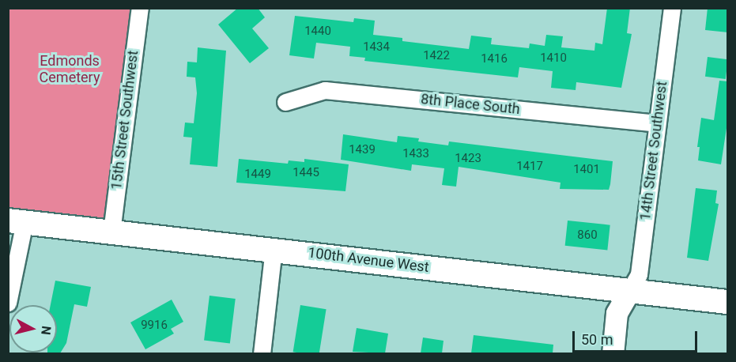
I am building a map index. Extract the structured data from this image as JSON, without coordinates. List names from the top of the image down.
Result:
{
  "streets": {
    "main road": ["100th Avenue West"],
    "street": ["8th Place South", "15th Street Southwest", "14th Street Southwest"]
  },
  "crossings": [
    ["8th Place South", "14th Street Southwest"],
    ["15th Street Southwest", "100th Avenue West"],
    ["14th Street Southwest", "100th Avenue West"]
  ],
  "parks": ["Edmonds Cemetery"],
  "house_numbers": [
    "1440",
    "1434",
    "1422",
    "1410",
    "1416",
    "1439",
    "1433",
    "1423",
    "1417",
    "1401",
    "1445",
    "1449",
    "860",
    "9916"
  ],
  "scale_bar": "50 m",
  "north": "right"
}
